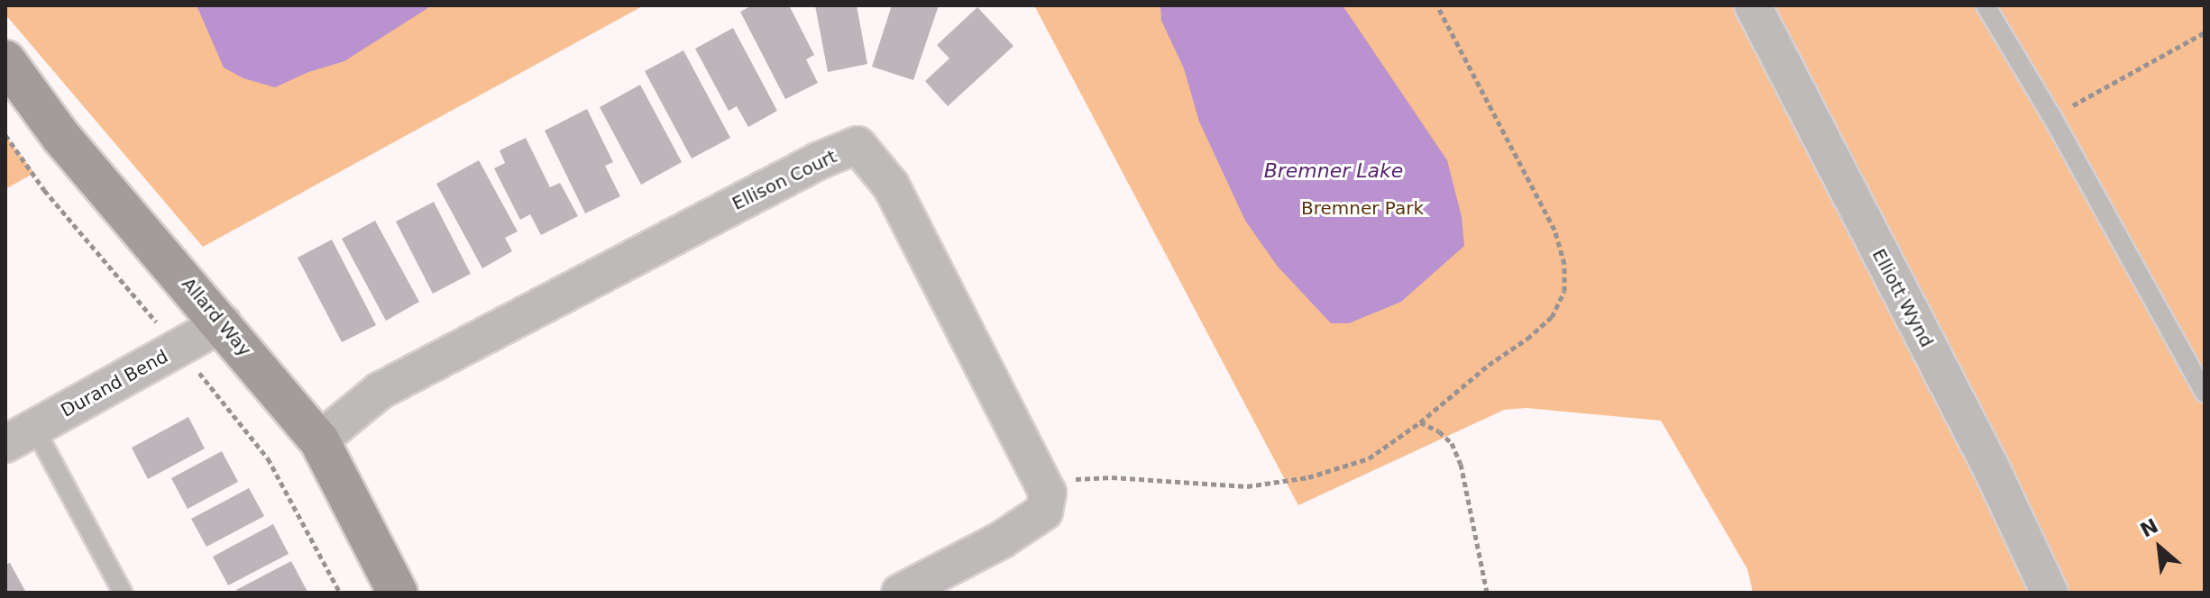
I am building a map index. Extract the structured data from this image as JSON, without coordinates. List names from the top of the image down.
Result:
{
  "streets": {
    "street": [
      "Ellison Court",
      "Elliott Wynd",
      "Allard Way",
      "Durand Bend"
    ]
  },
  "crossings": [
    ["Ellison Court", "Allard Way"],
    ["Allard Way", "Durand Bend"]
  ],
  "water": ["Bremner Lake"],
  "parks": ["Bremner Park"],
  "north": "top left"
}
